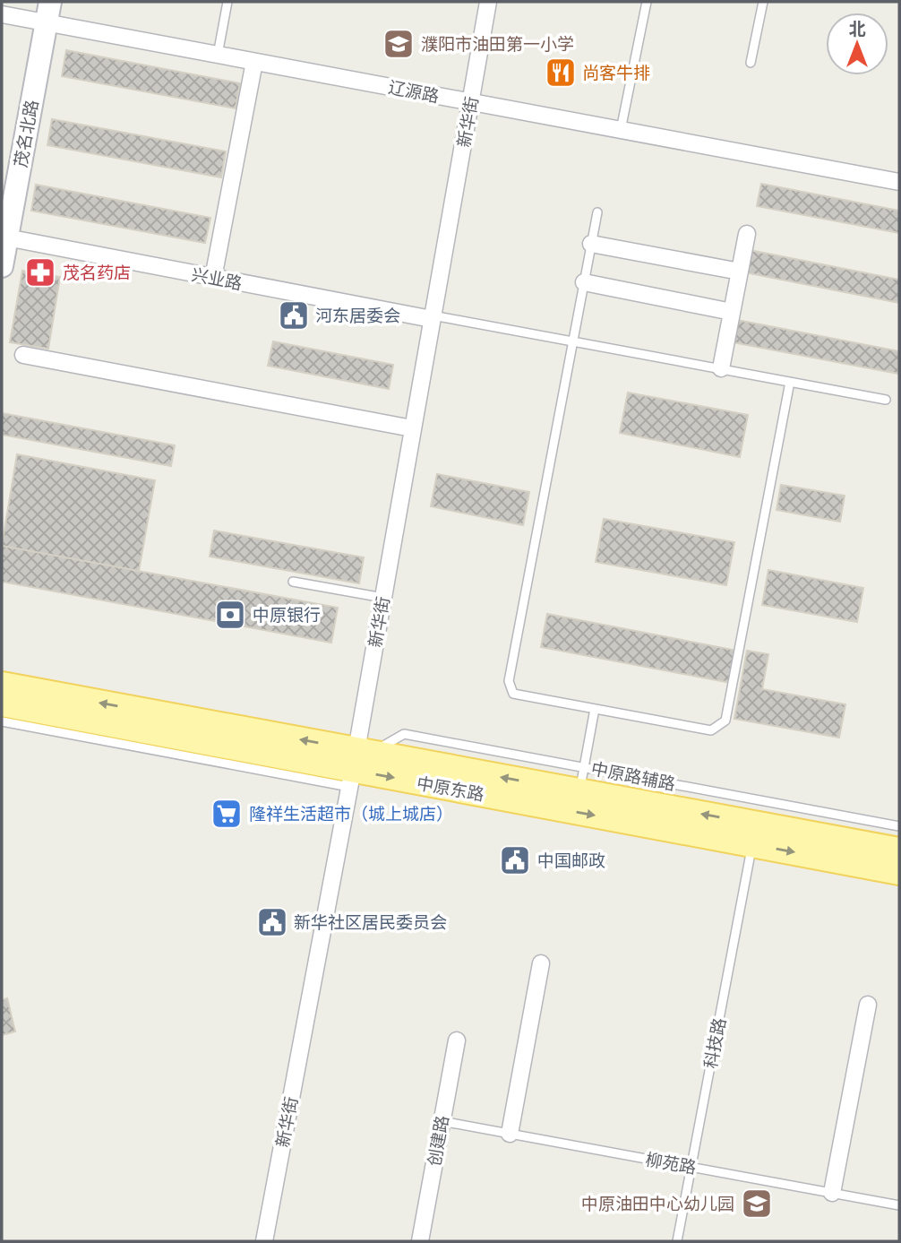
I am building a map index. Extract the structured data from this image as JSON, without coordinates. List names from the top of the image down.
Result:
{
  "streets": {
    "main road": ["中原东路"],
    "street": [
      "辽源路",
      "新华街",
      "茂名北路",
      "兴业路",
      "创建路"
    ],
    "lane": ["中原路辅路", "科技路", "柳苑路"]
  },
  "crossings": [
    ["辽源路", "新华街"],
    ["辽源路", "茂名北路"],
    ["新华街", "兴业路"],
    ["新华街", "中原东路"],
    ["茂名北路", "兴业路"],
    ["中原路辅路", "中原东路"],
    ["中原东路", "科技路"],
    ["科技路", "柳苑路"],
    ["创建路", "柳苑路"]
  ],
  "places": {
    "school or university": ["濮阳市油田第一小学", "中原油田中心幼儿园"],
    "restaurant": ["尚客牛排"],
    "pharmacy": ["茂名药店"],
    "public building": ["河东居委会", "中国邮政", "新华社区居民委员会"],
    "bank": ["中原银行"],
    "supermarket": ["隆祥生活超市（城上城店）"]
  },
  "north": "top"
}
